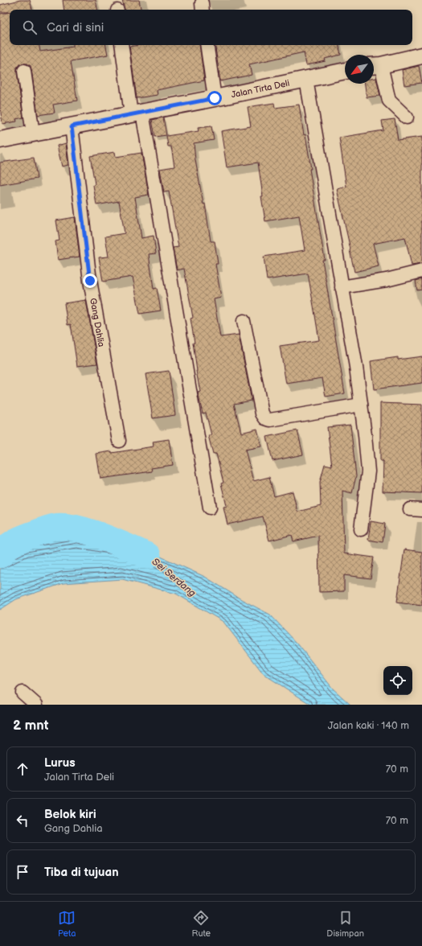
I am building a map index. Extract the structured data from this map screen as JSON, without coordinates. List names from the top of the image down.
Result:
{
  "streets": {
    "street": ["Jalan Tirta Deli", "Gang Dahlia"]
  },
  "crossings": [
    ["Jalan Tirta Deli", "Gang Dahlia"]
  ],
  "water": ["Sei Serdang"],
  "north": "bottom left",
  "page": {
    "search": "Cari di sini",
    "heading": ["2 mnt", "Jalan kaki · 140 m"],
    "list": [
      ["Lurus", "Jalan Tirta Deli", "70 m"],
      ["Belok kiri", "Gang Dahlia", "70 m"],
      "Tiba di tujuan"
    ],
    "nav": ["Peta", "Rute", "Disimpan"]
  }
}
